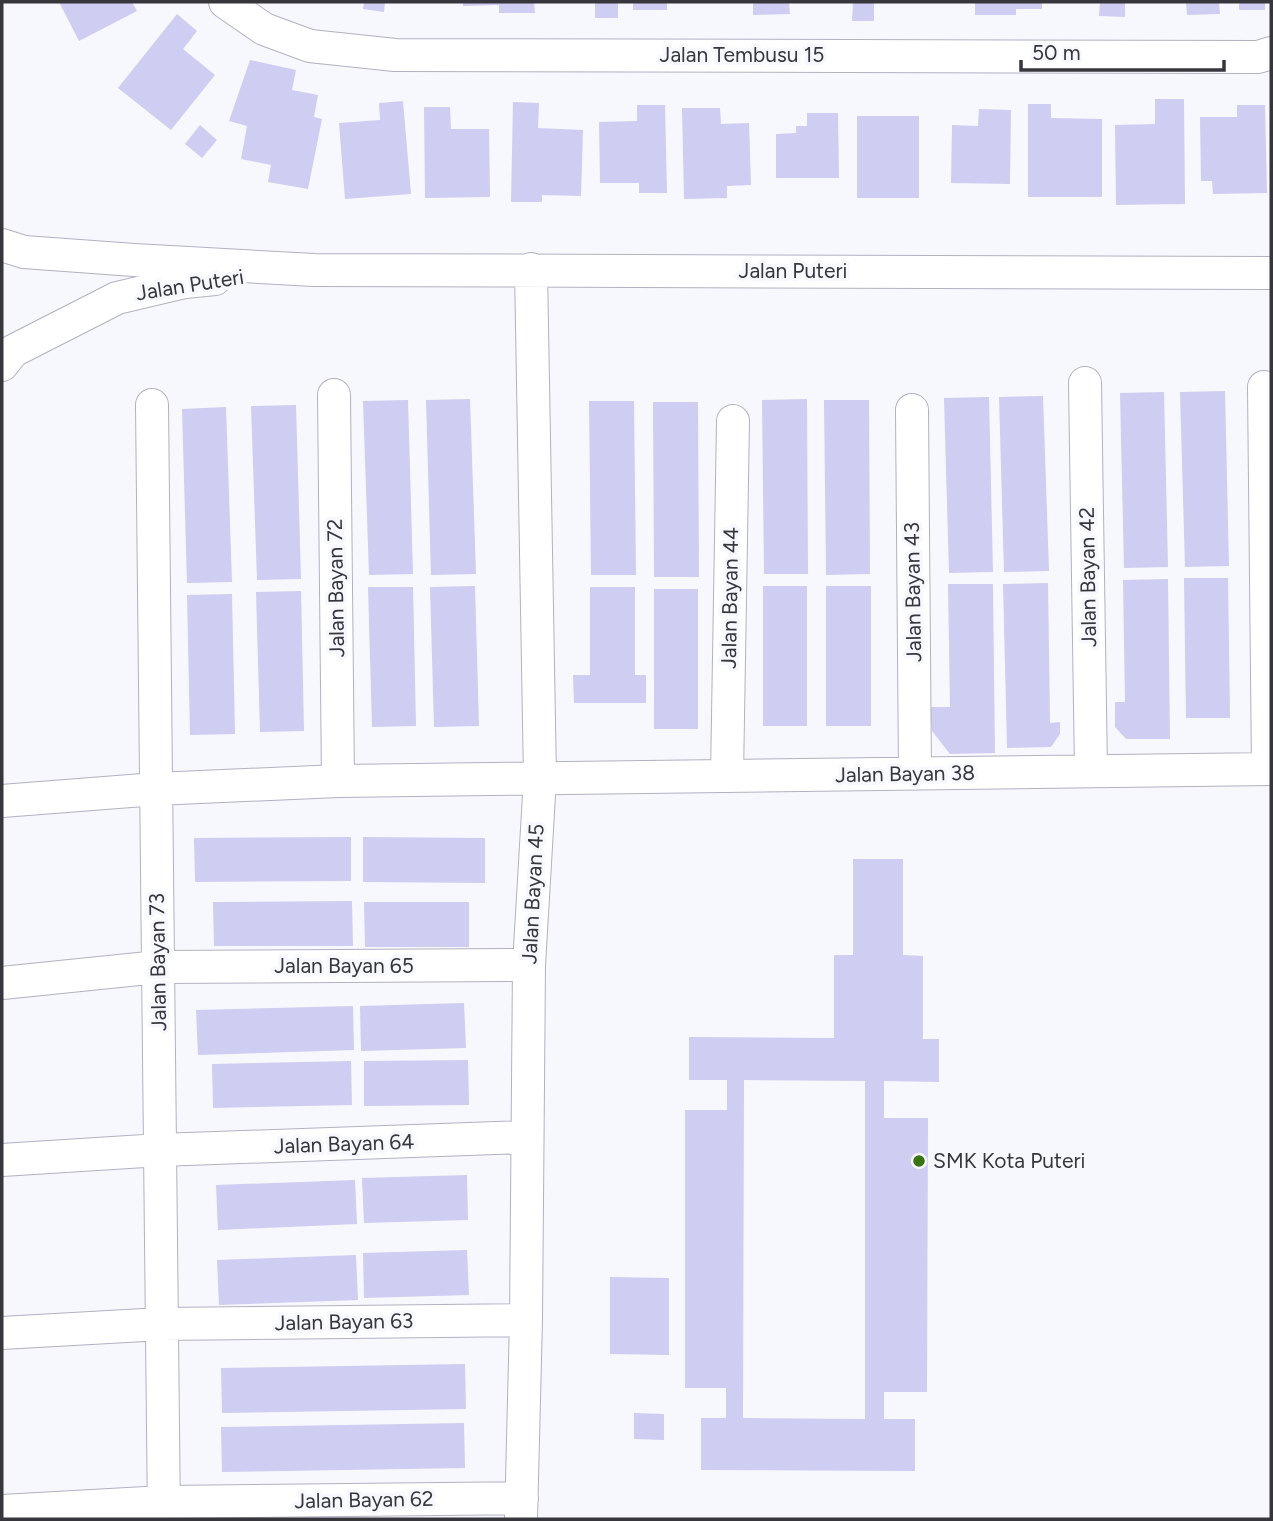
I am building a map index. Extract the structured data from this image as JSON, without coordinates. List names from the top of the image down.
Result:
{
  "streets": {
    "street": [
      "Jalan Tembusu 15",
      "Jalan Puteri",
      "Jalan Bayan 42",
      "Jalan Bayan 72",
      "Jalan Bayan 43",
      "Jalan Bayan 44",
      "Jalan Bayan 38",
      "Jalan Bayan 45",
      "Jalan Bayan 73",
      "Jalan Bayan 65",
      "Jalan Bayan 64",
      "Jalan Bayan 63",
      "Jalan Bayan 62"
    ]
  },
  "crossings": [
    ["Jalan Puteri", "Jalan Bayan 45"],
    ["Jalan Bayan 42", "Jalan Bayan 38"],
    ["Jalan Bayan 72", "Jalan Bayan 38"],
    ["Jalan Bayan 43", "Jalan Bayan 38"],
    ["Jalan Bayan 44", "Jalan Bayan 38"],
    ["Jalan Bayan 38", "Jalan Bayan 45"],
    ["Jalan Bayan 38", "Jalan Bayan 73"],
    ["Jalan Bayan 45", "Jalan Bayan 65"],
    ["Jalan Bayan 45", "Jalan Bayan 64"],
    ["Jalan Bayan 45", "Jalan Bayan 63"],
    ["Jalan Bayan 45", "Jalan Bayan 62"],
    ["Jalan Bayan 73", "Jalan Bayan 65"],
    ["Jalan Bayan 73", "Jalan Bayan 64"],
    ["Jalan Bayan 73", "Jalan Bayan 63"],
    ["Jalan Bayan 73", "Jalan Bayan 62"]
  ],
  "places": ["SMK Kota Puteri"],
  "scale_bar": "50 m"
}
